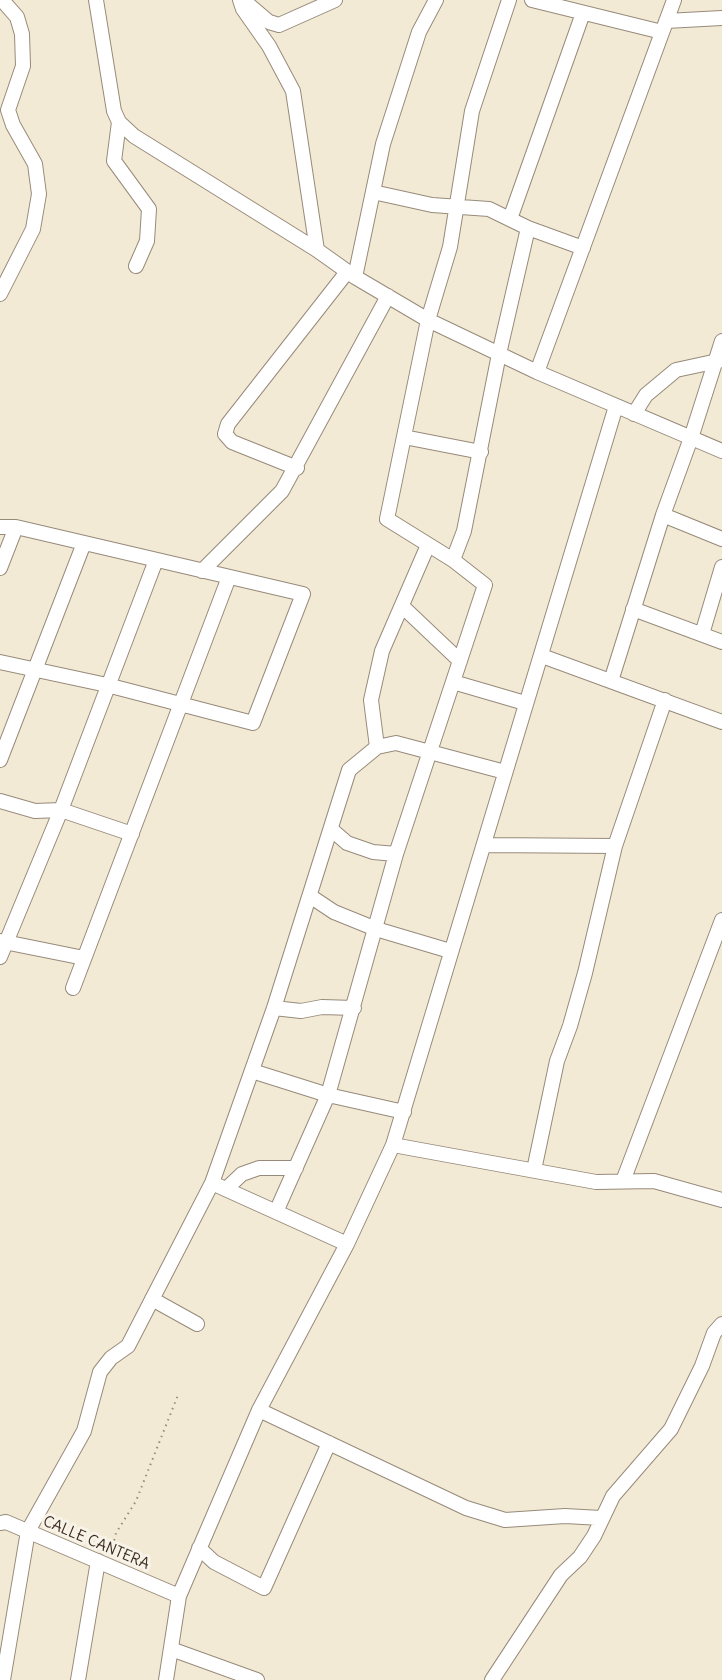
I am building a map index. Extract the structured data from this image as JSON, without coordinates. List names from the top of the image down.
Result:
{
  "streets": {
    "street": ["CALLE CANTERA"]
  }
}
